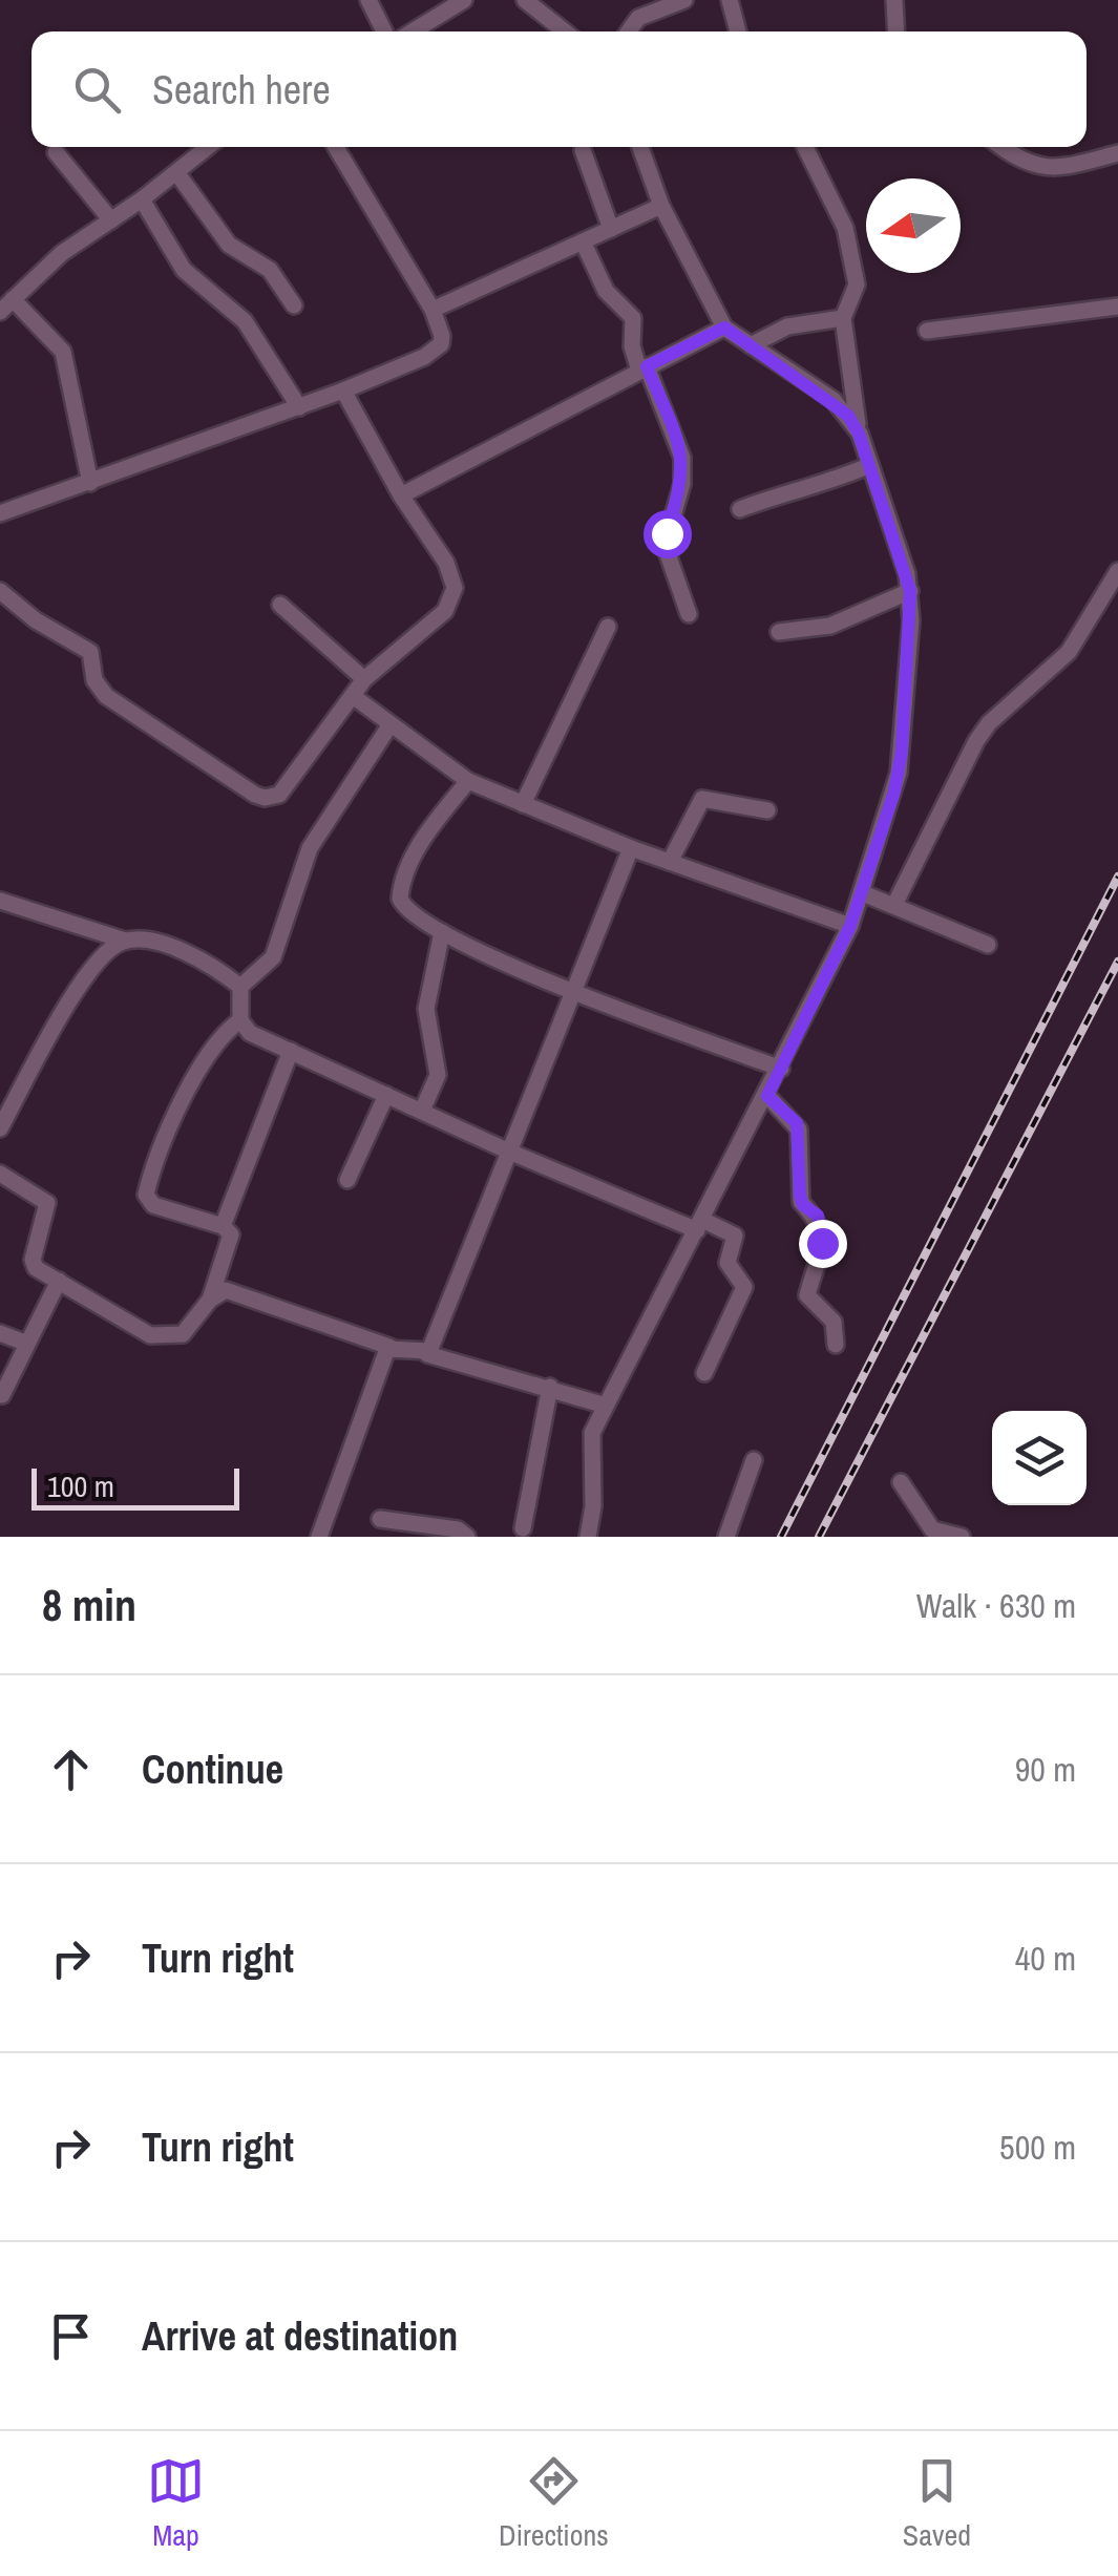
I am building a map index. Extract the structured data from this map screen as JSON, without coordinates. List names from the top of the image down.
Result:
{
  "scale_bar": "100 m",
  "north": "left",
  "page": {
    "search": "Search here",
    "scale": "100 m",
    "heading": ["8 min", "Walk · 630 m"],
    "list": [
      ["Continue", "90 m"],
      ["Turn right", "40 m"],
      ["Turn right", "500 m"],
      "Arrive at destination"
    ],
    "nav": ["Map", "Directions", "Saved"]
  }
}
